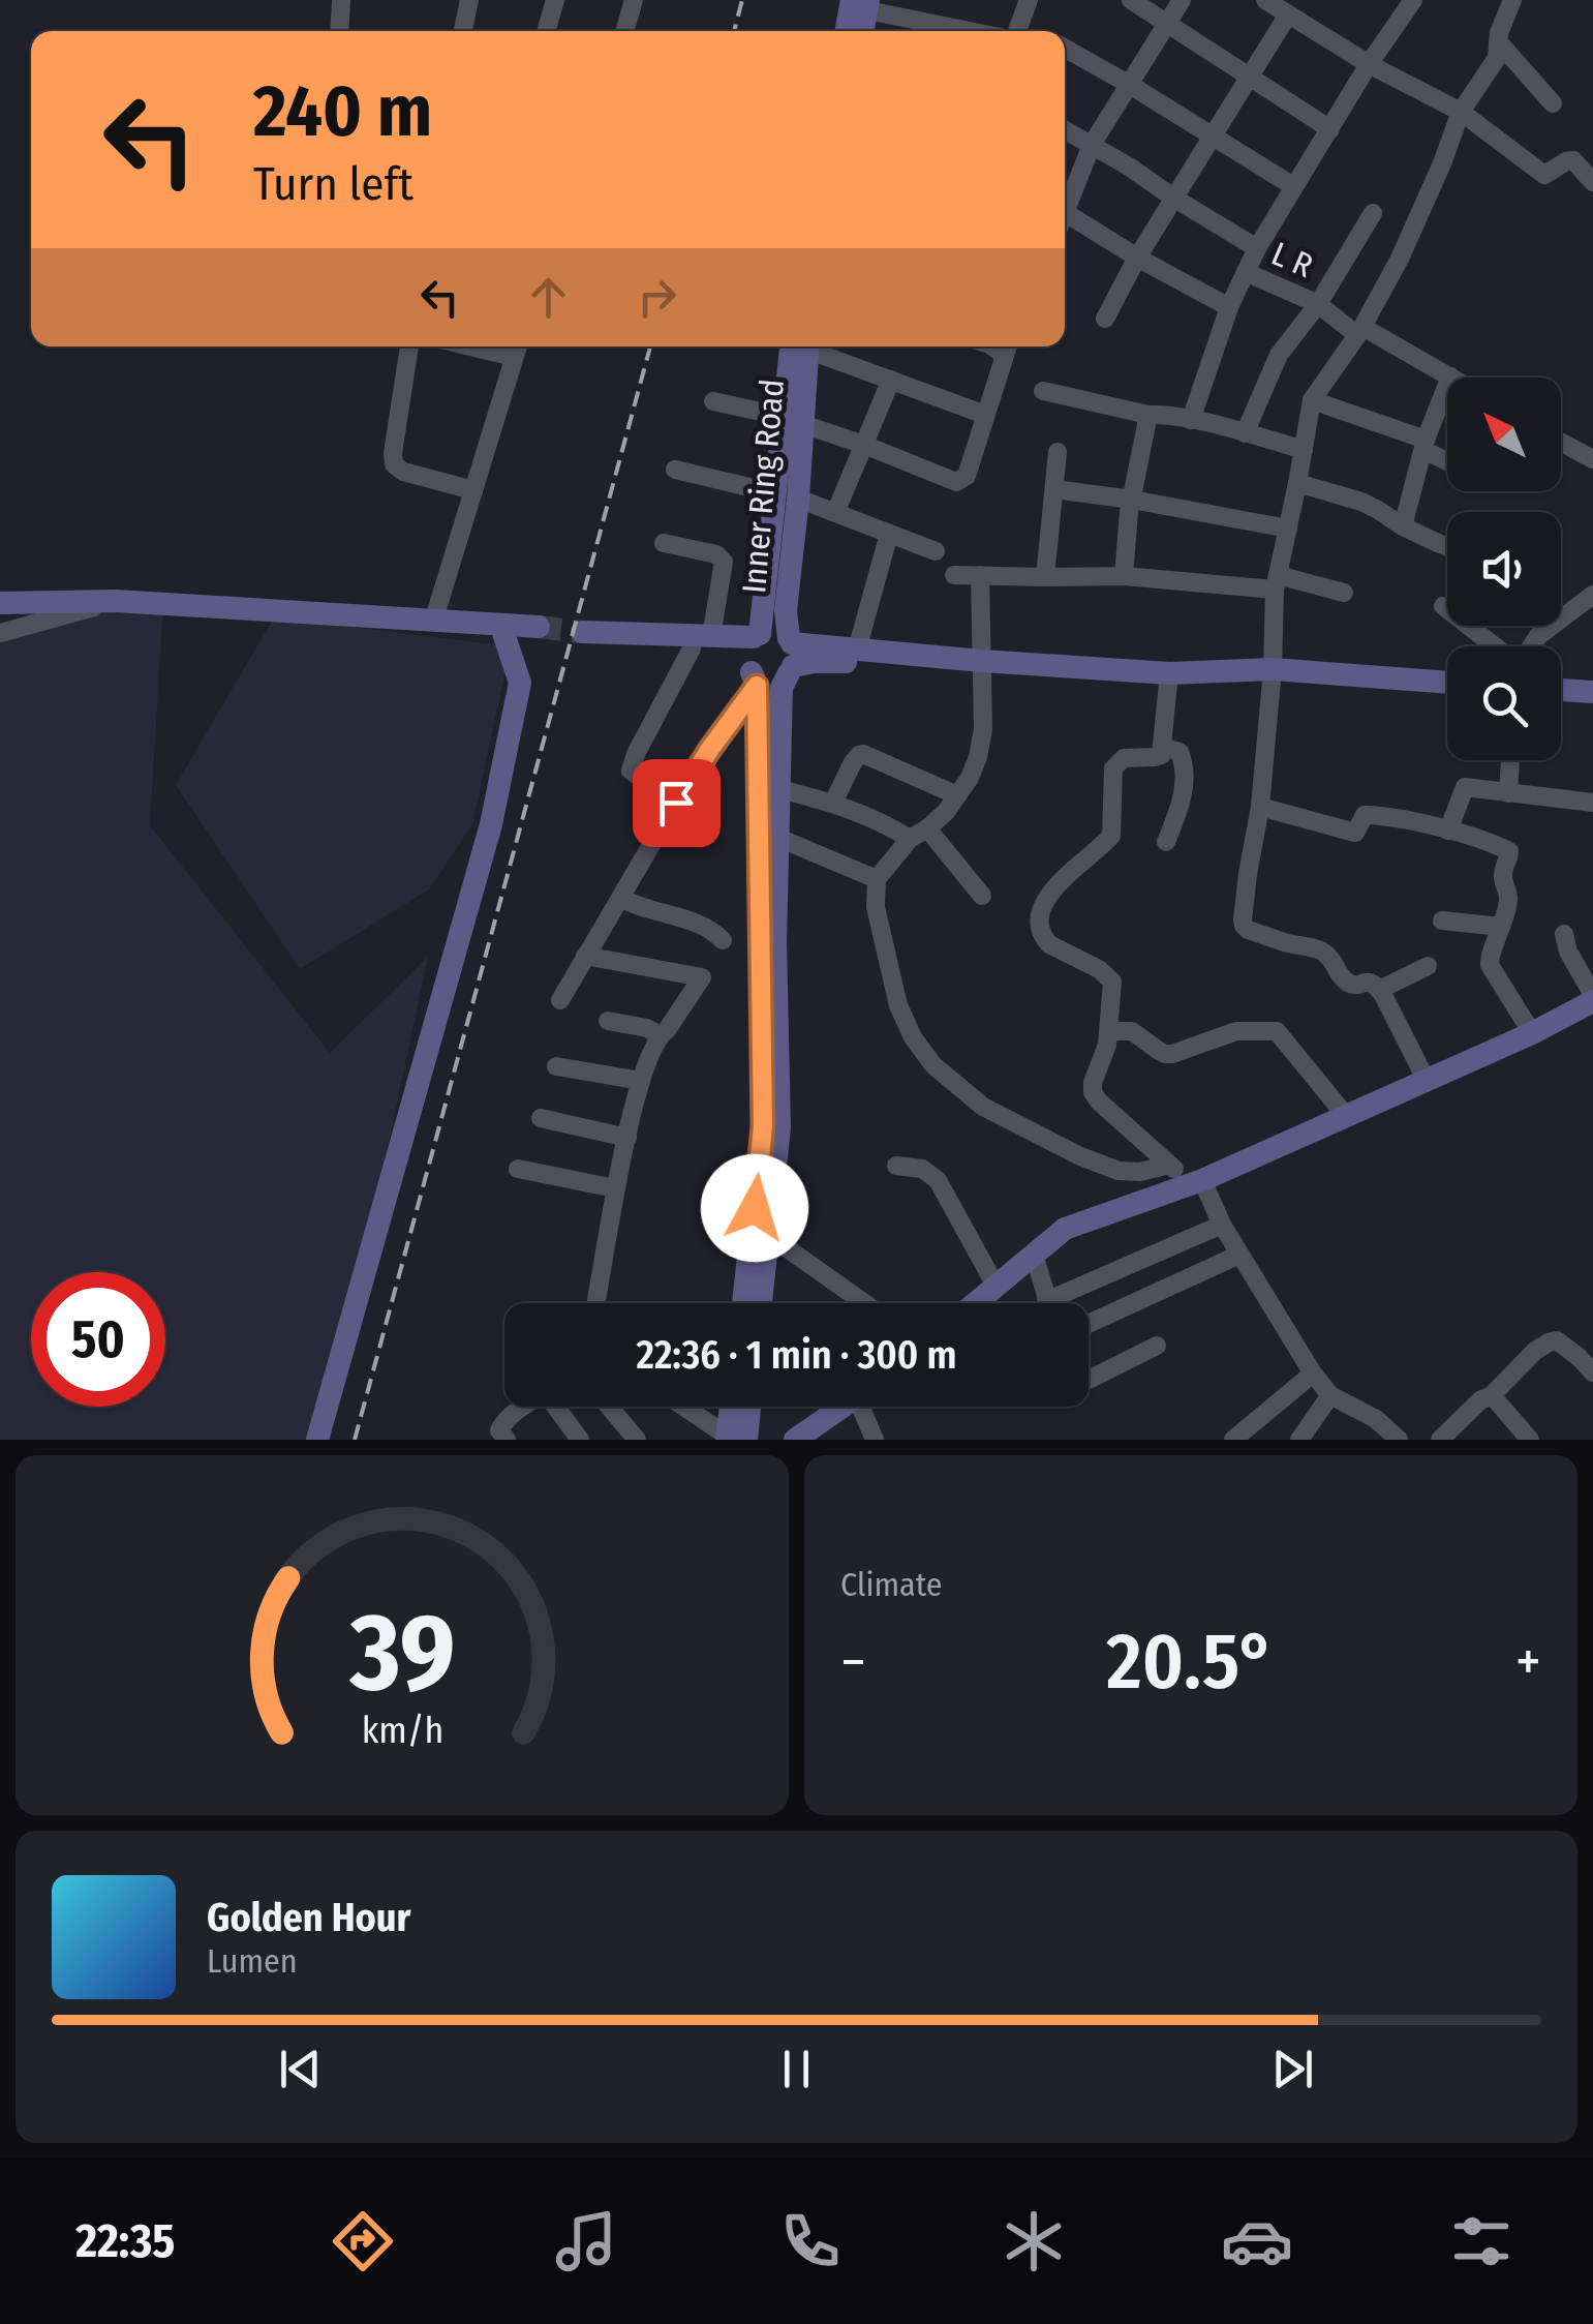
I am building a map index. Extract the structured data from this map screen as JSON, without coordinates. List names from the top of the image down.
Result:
{
  "streets": {
    "street": ["L R", "Inner Ring Road"]
  },
  "north": "top left",
  "page": {
    "turn": ["240 m", "Turn left"],
    "limit": "50",
    "trip": "22:36 · 1 min · 300 m",
    "tile": "Climate",
    "heat": ["−", "20.5°", "+"],
    "song": ["Golden Hour", "Lumen"],
    "tabs": "22:35",
    "gauge": ["39", "km/h"]
  }
}
